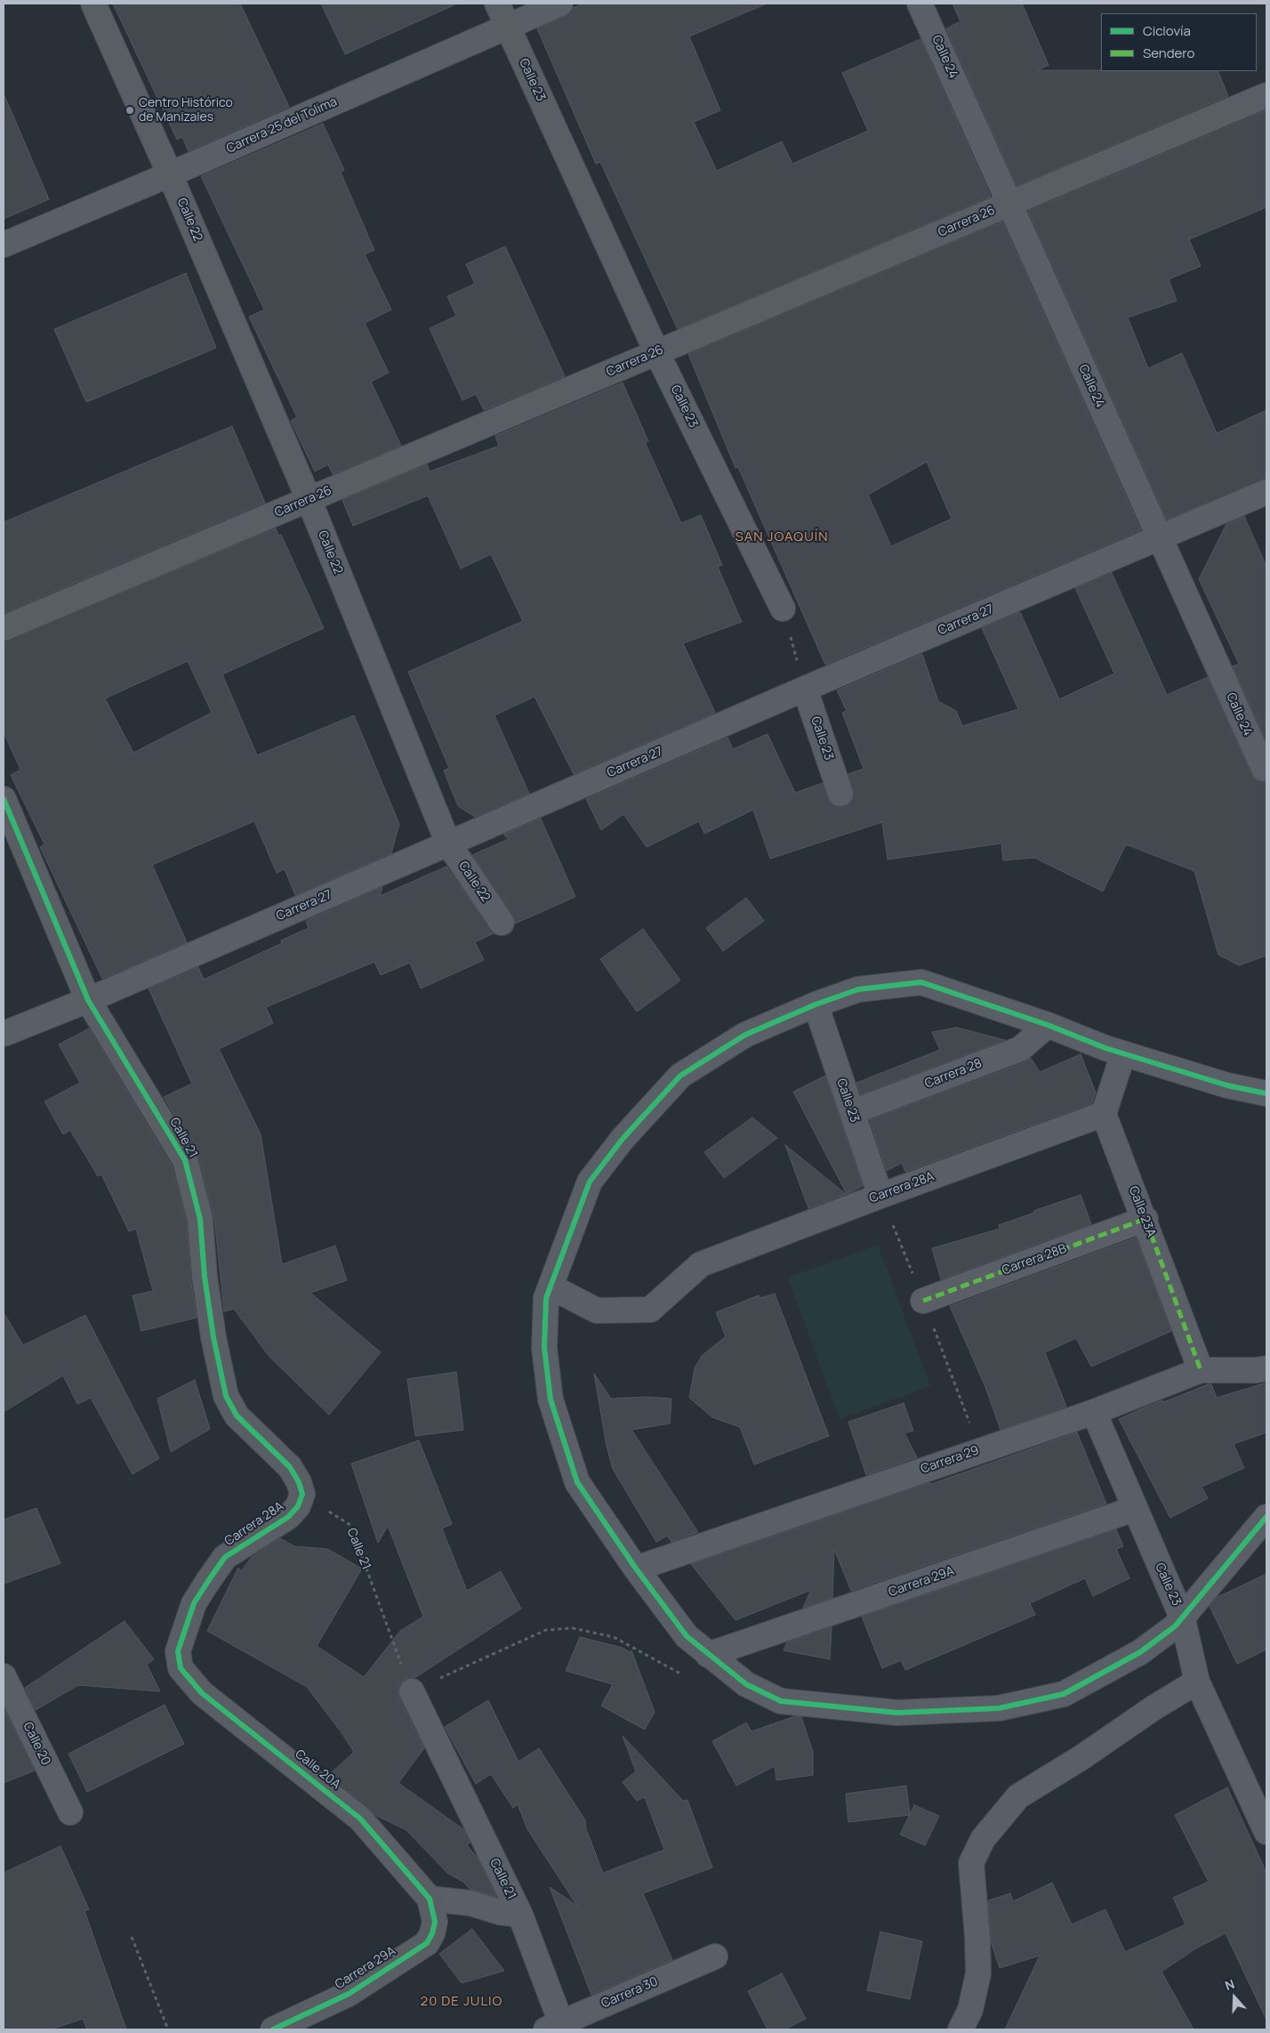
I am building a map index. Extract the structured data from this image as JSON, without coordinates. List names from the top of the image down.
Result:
{
  "streets": {
    "street": [
      "Calle 24",
      "Calle 23",
      "Carrera 25 del Tolima",
      "Calle 22",
      "Carrera 26",
      "Carrera 27",
      "Carrera 28",
      "Calle 21",
      "Carrera 28A",
      "Calle 23A",
      "Carrera 28B",
      "Carrera 29",
      "Carrera 29A",
      "Calle 20",
      "Calle 20A",
      "Carrera 30"
    ]
  },
  "crossings": [
    ["Calle 24", "Carrera 26"],
    ["Calle 24", "Carrera 27"],
    ["Calle 23", "Carrera 25 del Tolima"],
    ["Calle 23", "Carrera 26"],
    ["Calle 23", "Carrera 27"],
    ["Calle 23", "Carrera 28"],
    ["Calle 23", "Carrera 28A"],
    ["Calle 23", "Carrera 29"],
    ["Calle 23", "Carrera 29A"],
    ["Carrera 25 del Tolima", "Calle 22"],
    ["Calle 22", "Carrera 26"],
    ["Calle 22", "Carrera 27"],
    ["Carrera 27", "Calle 21"],
    ["Calle 21", "Carrera 28A"],
    ["Calle 21", "Carrera 29A"],
    ["Calle 21", "Calle 20A"],
    ["Calle 21", "Carrera 30"],
    ["Carrera 28A", "Calle 23A"],
    ["Carrera 28A", "Calle 20A"],
    ["Calle 23A", "Carrera 28B"],
    ["Calle 23A", "Carrera 29"],
    ["Carrera 29A", "Calle 20A"]
  ],
  "districts": ["SAN JOAQUÍN", "20 DE JULIO"],
  "places": ["Centro Histórico de Manizales"],
  "legend": ["Ciclovía", "Sendero"],
  "north": "top"
}
